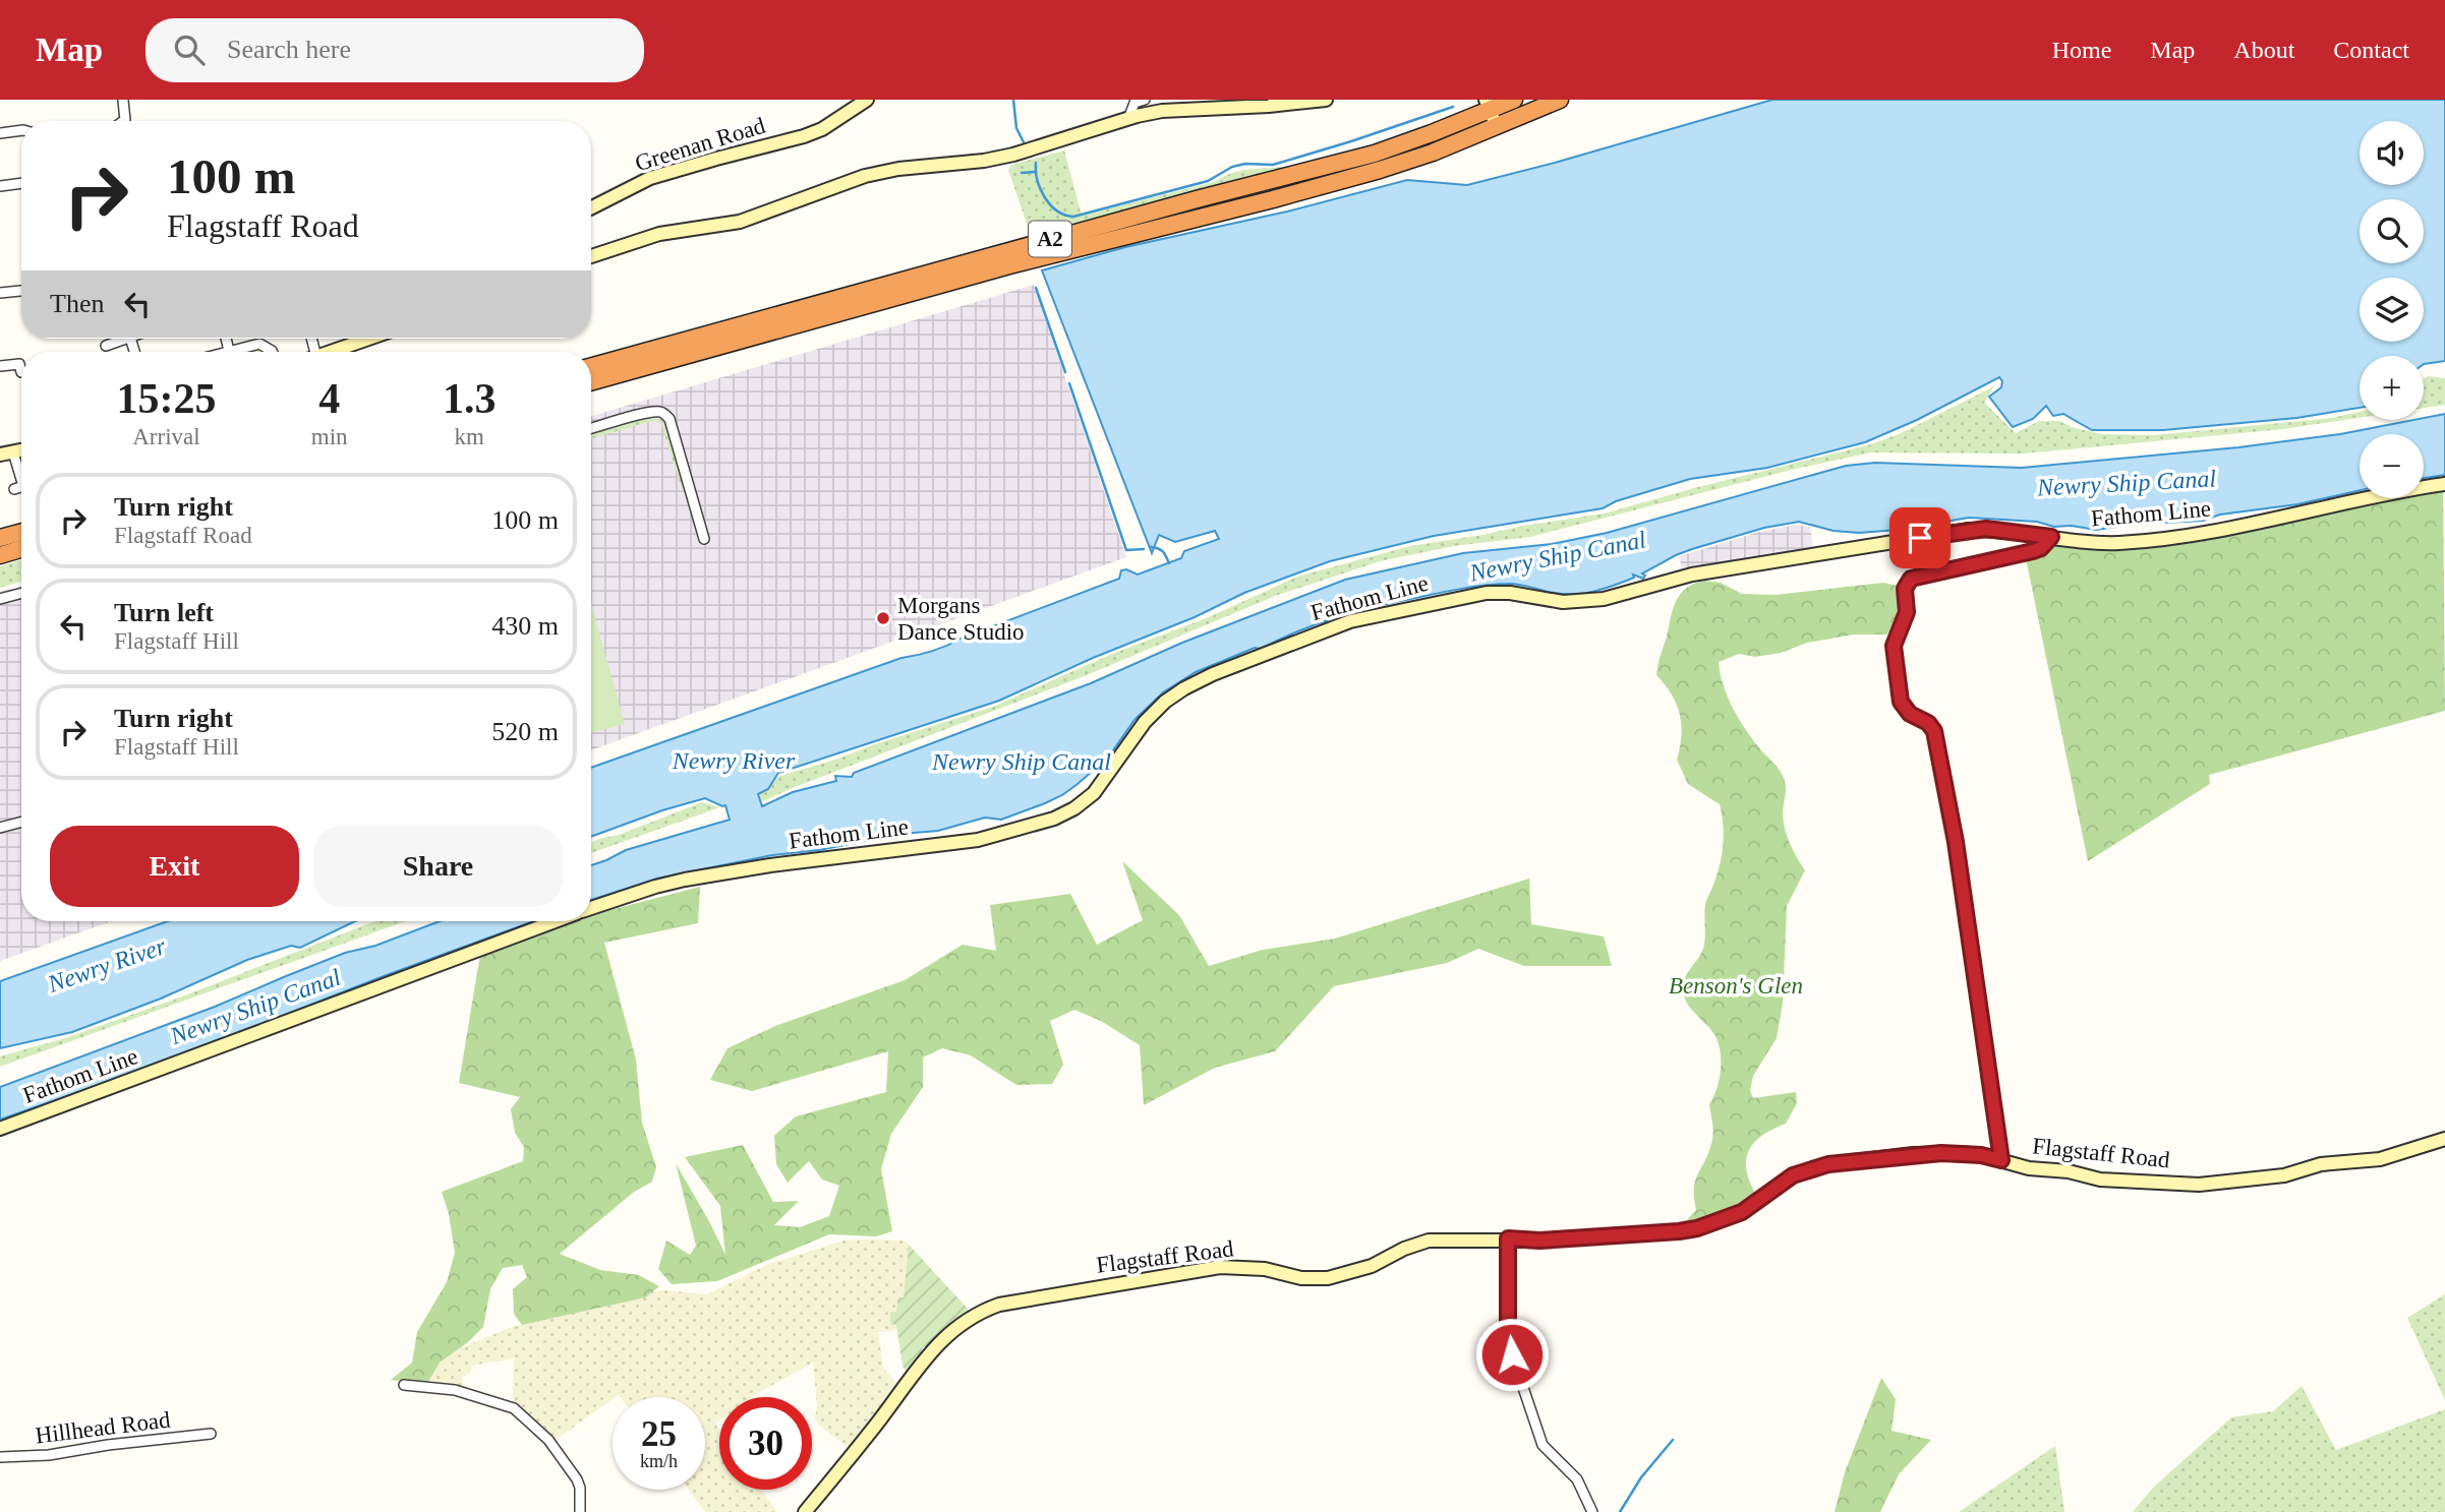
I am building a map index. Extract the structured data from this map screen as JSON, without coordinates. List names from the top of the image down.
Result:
{
  "streets": {
    "highway": ["A2"],
    "street": [
      "Greenan Road",
      "Fathom Line",
      "Flagstaff Road",
      "Hillhead Road"
    ]
  },
  "water": ["Newry Ship Canal", "Newry River"],
  "parks": ["Benson's Glen"],
  "places": ["Morgans Dance Studio"],
  "page": {
    "header": "Map",
    "search": "Search here",
    "nav": [
      "Home",
      "Map",
      "About",
      "Contact"
    ],
    "map_buttons": ["+", "−"],
    "turn": ["100 m", "Flagstaff Road"],
    "then": "Then",
    "eta": [
      "15:25",
      "Arrival",
      "4",
      "min",
      "1.3",
      "km"
    ],
    "list": [
      {
        "name": "Turn right",
        "note": "Flagstaff Road",
        "value": "100 m"
      },
      {
        "name": "Turn left",
        "note": "Flagstaff Hill",
        "value": "430 m"
      },
      {
        "name": "Turn right",
        "note": "Flagstaff Hill",
        "value": "520 m"
      }
    ],
    "buttons": ["Exit", "Share"],
    "speed": "25 km/h",
    "limit": "30"
  }
}
